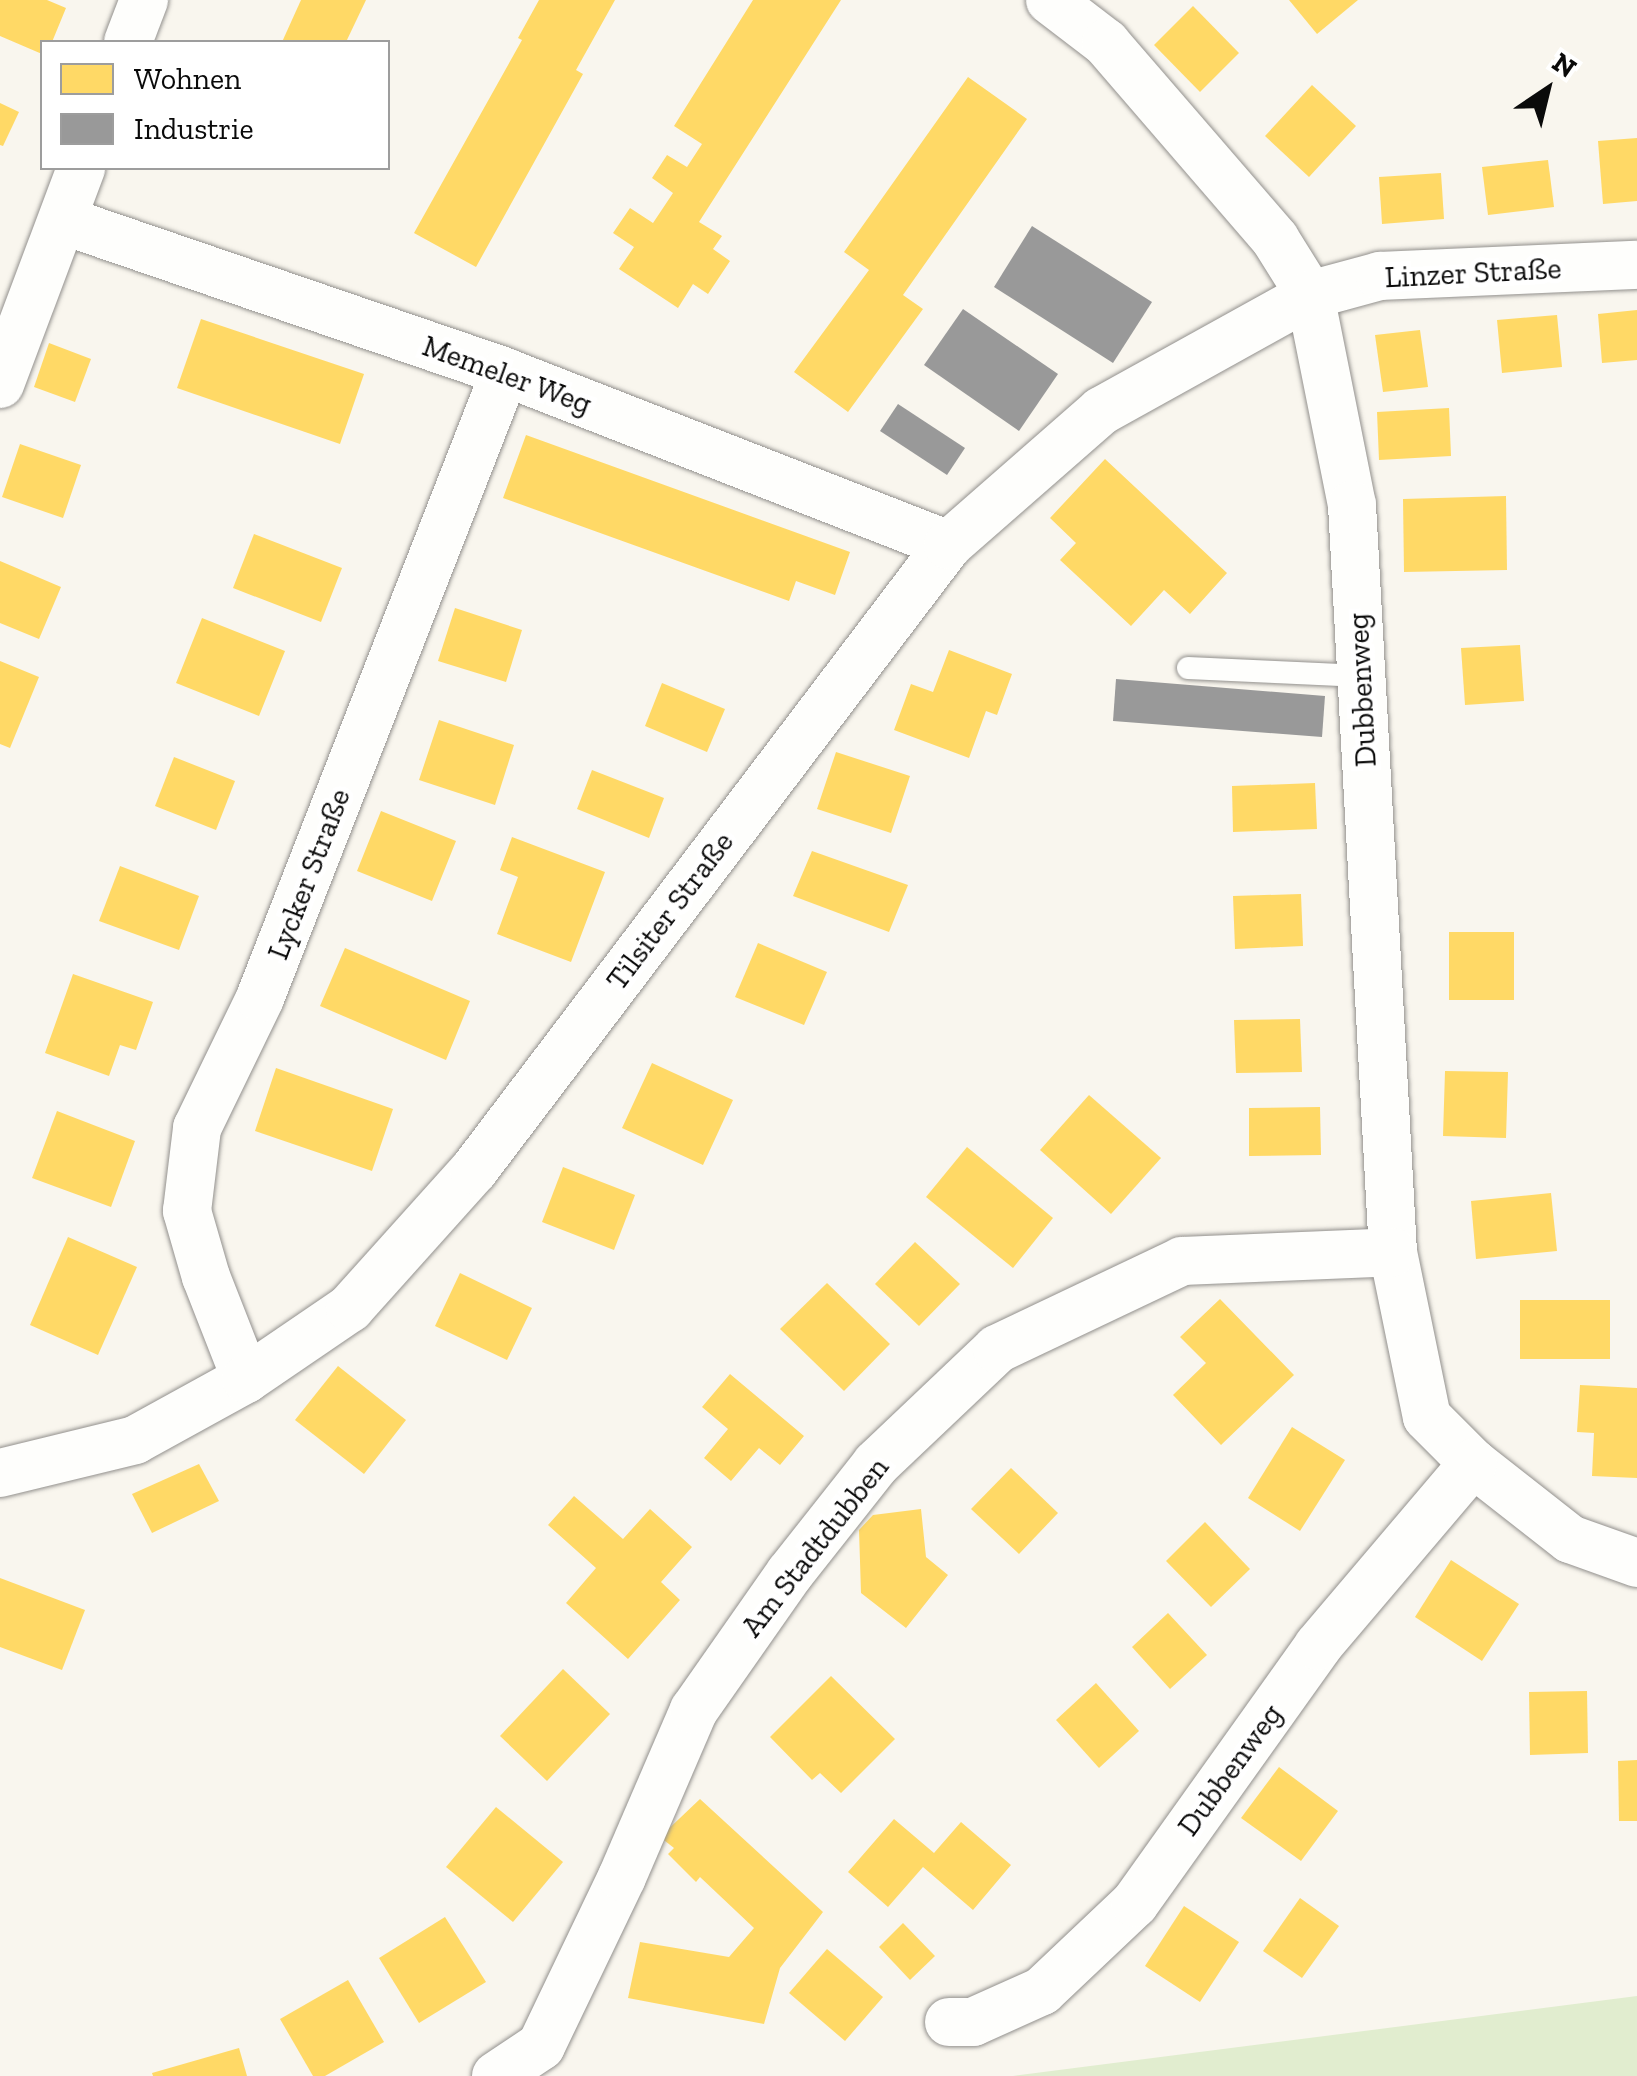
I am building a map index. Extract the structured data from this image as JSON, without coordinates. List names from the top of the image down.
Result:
{
  "streets": {
    "street": [
      "Linzer Straße",
      "Memeler Weg",
      "Dubbenweg",
      "Lycker Straße",
      "Tilsiter Straße",
      "Am Stadtdubben"
    ]
  },
  "crossings": [
    ["Linzer Straße", "Dubbenweg"],
    ["Linzer Straße", "Tilsiter Straße"],
    ["Memeler Weg", "Lycker Straße"],
    ["Memeler Weg", "Tilsiter Straße"],
    ["Dubbenweg", "Tilsiter Straße"],
    ["Dubbenweg", "Am Stadtdubben"],
    ["Lycker Straße", "Tilsiter Straße"]
  ],
  "legend": ["Wohnen", "Industrie"],
  "north": "top right"
}
